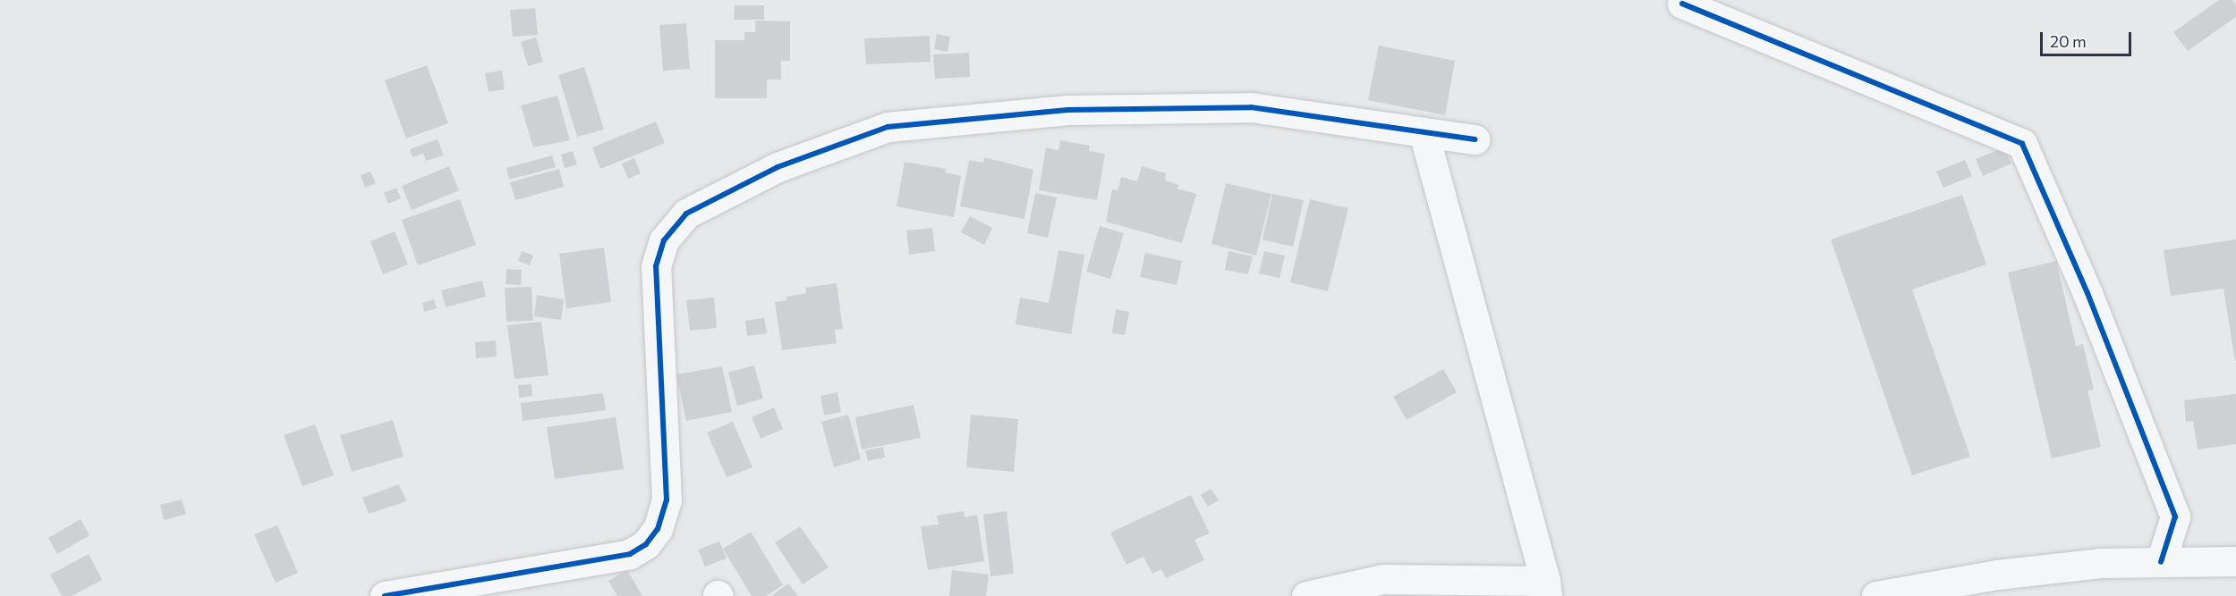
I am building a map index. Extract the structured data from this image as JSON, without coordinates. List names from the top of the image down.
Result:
{
  "scale_bar": "20 m"
}
